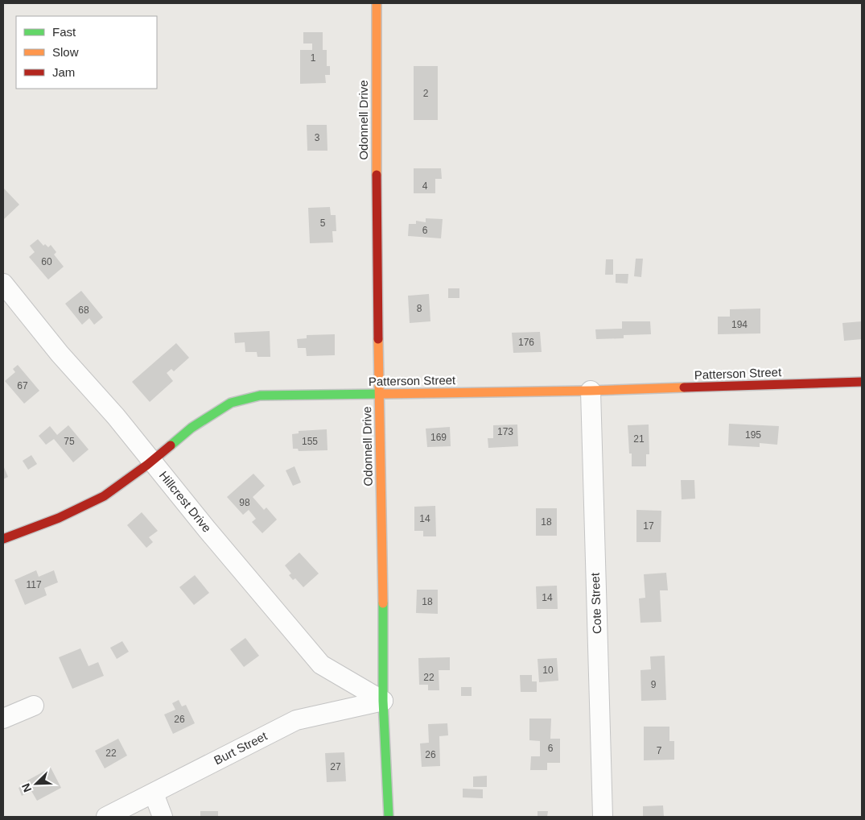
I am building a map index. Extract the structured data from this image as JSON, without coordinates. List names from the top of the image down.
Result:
{
  "streets": {
    "street": [
      "Odonnell Drive",
      "Patterson Street",
      "Hillcrest Drive",
      "Cote Street",
      "Burt Street"
    ]
  },
  "crossings": [
    ["Odonnell Drive", "Patterson Street"],
    ["Odonnell Drive", "Hillcrest Drive"],
    ["Odonnell Drive", "Burt Street"],
    ["Patterson Street", "Hillcrest Drive"],
    ["Patterson Street", "Cote Street"],
    ["Hillcrest Drive", "Burt Street"]
  ],
  "house_numbers": [
    "1",
    "2",
    "3",
    "4",
    "5",
    "6",
    "60",
    "8",
    "68",
    "194",
    "176",
    "67",
    "173",
    "195",
    "169",
    "21",
    "75",
    "155",
    "98",
    "14",
    "18",
    "17",
    "117",
    "14",
    "18",
    "10",
    "22",
    "9",
    "26",
    "6",
    "7",
    "22",
    "26",
    "27"
  ],
  "legend": ["Fast", "Slow", "Jam"],
  "north": "bottom left"
}
